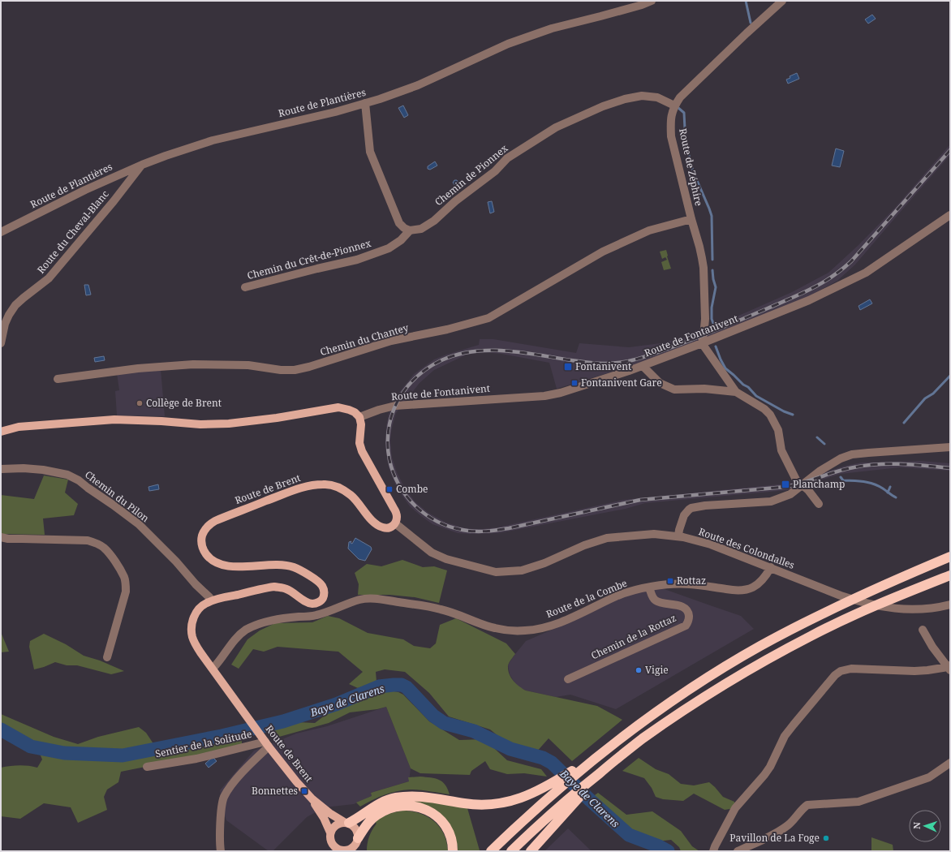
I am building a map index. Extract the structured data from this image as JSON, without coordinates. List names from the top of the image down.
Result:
{
  "streets": {
    "main road": ["Route de Brent"],
    "street": [
      "Route de Plantières",
      "Route de Zéphire",
      "Chemin de Pionnex",
      "Route du Cheval-Blanc",
      "Chemin du Crêt-de-Pionnex",
      "Route de Fontanivent",
      "Chemin du Chantey",
      "Chemin du Pilon",
      "Route des Colondalles",
      "Route de la Combe",
      "Chemin de la Rottaz",
      "Sentier de la Solitude"
    ]
  },
  "crossings": [
    ["Route de Plantières", "Route du Cheval-Blanc"],
    ["Route de Zéphire", "Chemin de Pionnex"],
    ["Route de Zéphire", "Route de Fontanivent"],
    ["Route de Zéphire", "Chemin du Chantey"],
    ["Chemin de Pionnex", "Chemin du Crêt-de-Pionnex"],
    ["Route de Brent", "Chemin du Pilon"],
    ["Route de Brent", "Route des Colondalles"],
    ["Route de Brent", "Route de la Combe"],
    ["Route de Brent", "Sentier de la Solitude"],
    ["Route des Colondalles", "Route de la Combe"],
    ["Route de la Combe", "Chemin de la Rottaz"]
  ],
  "water": ["Baye de Clarens"],
  "places": {
    "transit": [
      "Fontanivent",
      "Fontanivent Gare",
      "Planchamp",
      "Combe",
      "Rottaz",
      "Bonnettes"
    ],
    "other": ["Collège de Brent", "Vigie", "Pavillon de La Foge"]
  },
  "north": "left"
}
